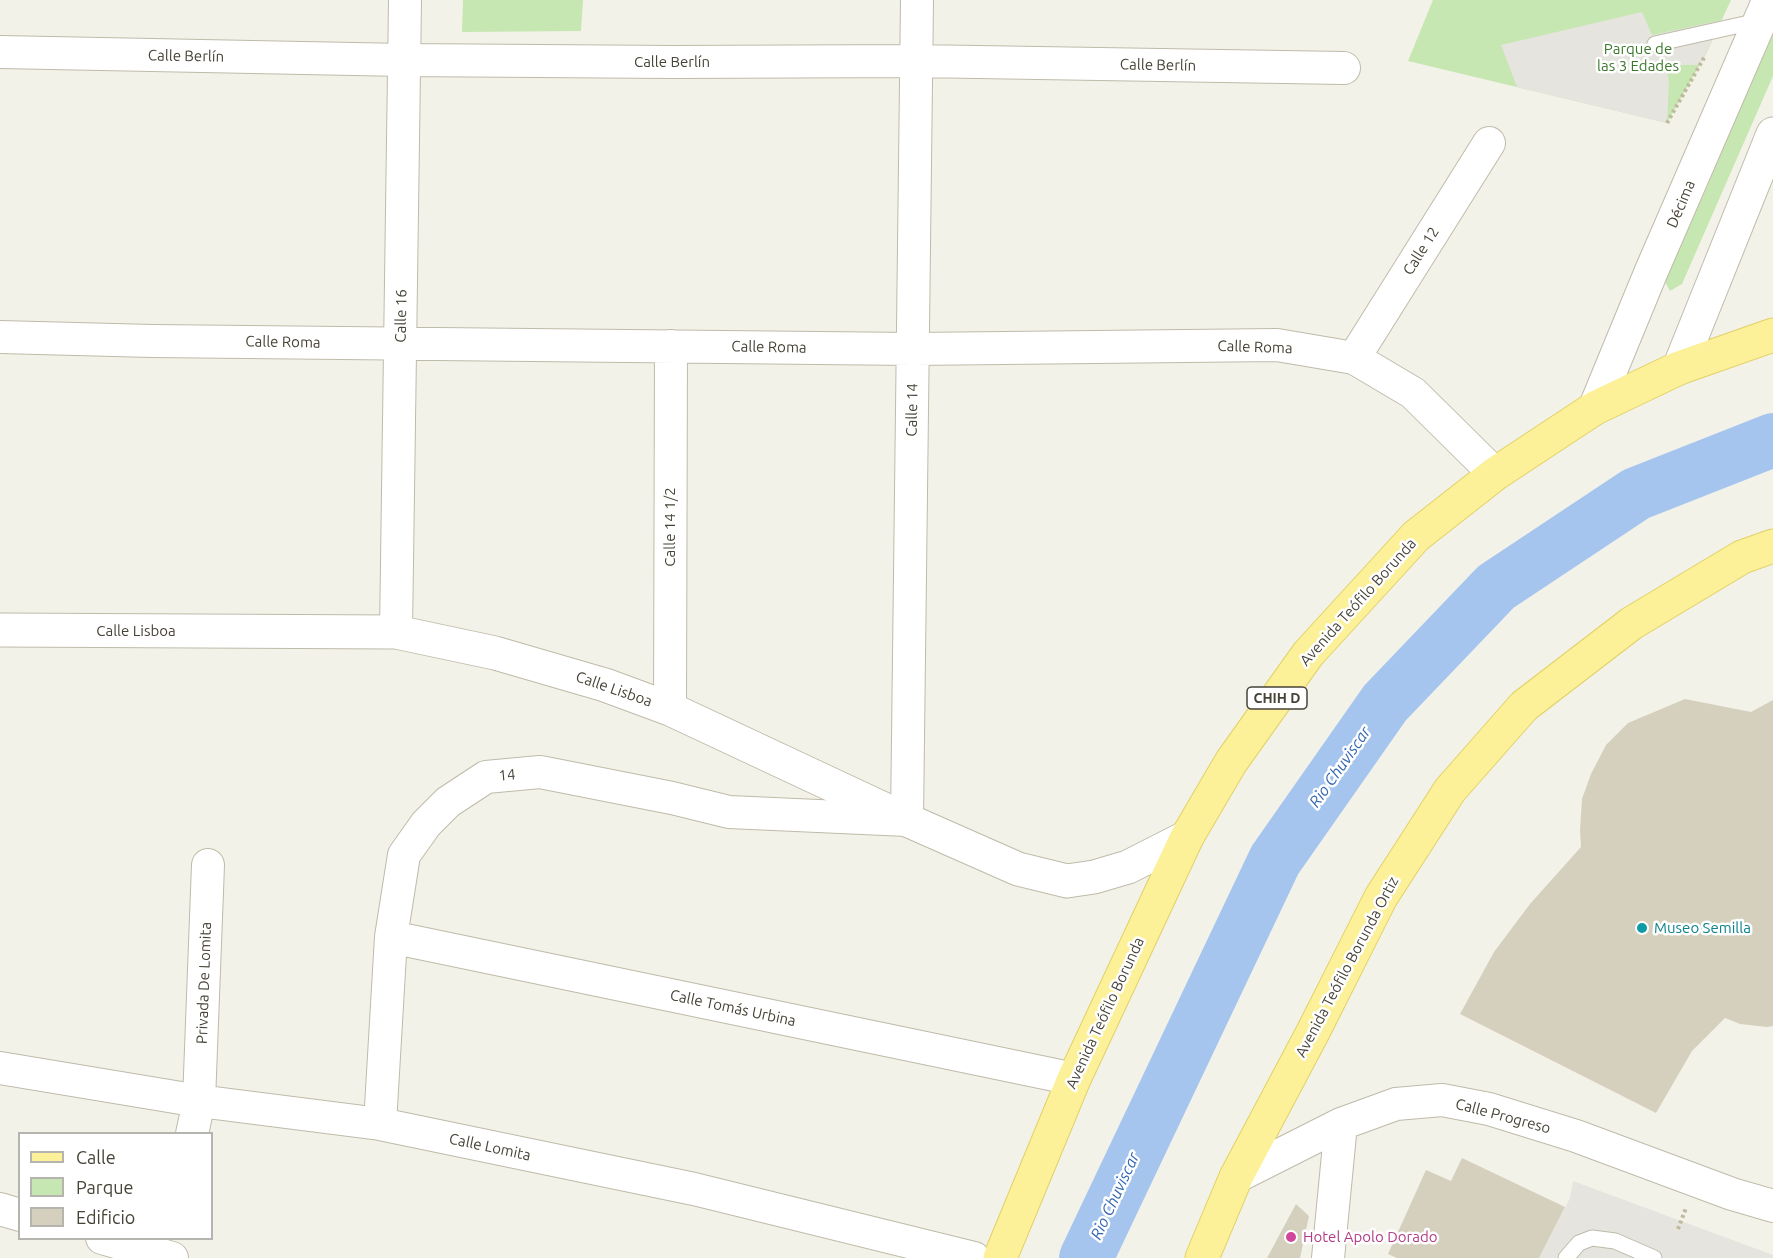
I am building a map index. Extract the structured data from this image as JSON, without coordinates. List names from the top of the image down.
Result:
{
  "streets": {
    "main road": ["Avenida Teófilo Borunda", "CHIH D", "Avenida Teófilo Borunda Ortiz"],
    "street": [
      "Calle Berlín",
      "Décima",
      "Calle 12",
      "Calle 16",
      "Calle Roma",
      "Calle 14",
      "Calle 14 1/2",
      "Calle Lisboa",
      "14",
      "Privada De Lomita",
      "Calle Tomás Urbina",
      "Calle Progreso",
      "Calle Lomita"
    ]
  },
  "crossings": [
    ["Calle Berlín", "Calle 16"],
    ["Calle Berlín", "Calle 14"],
    ["Décima", "Avenida Teófilo Borunda"],
    ["Calle 12", "Calle Roma"],
    ["Calle 16", "Calle Roma"],
    ["Calle 16", "Calle Lisboa"],
    ["Calle Roma", "Calle 14"],
    ["Calle Roma", "Calle 14 1/2"],
    ["Calle Roma", "Avenida Teófilo Borunda"],
    ["Calle 14", "Calle Lisboa"],
    ["Calle 14", "14"],
    ["Calle 14 1/2", "Calle Lisboa"],
    ["Avenida Teófilo Borunda", "Calle Lisboa"],
    ["Avenida Teófilo Borunda", "Calle Tomás Urbina"],
    ["Calle Lisboa", "14"],
    ["14", "Calle Tomás Urbina"],
    ["14", "Calle Lomita"],
    ["Avenida Teófilo Borunda Ortiz", "Calle Progreso"],
    ["Privada De Lomita", "Calle Lomita"]
  ],
  "water": ["Rio Chuviscar"],
  "parks": ["Parque de las 3 Edades"],
  "places": ["Museo Semilla", "Hotel Apolo Dorado"],
  "legend": ["Calle", "Parque", "Edificio"]
}
